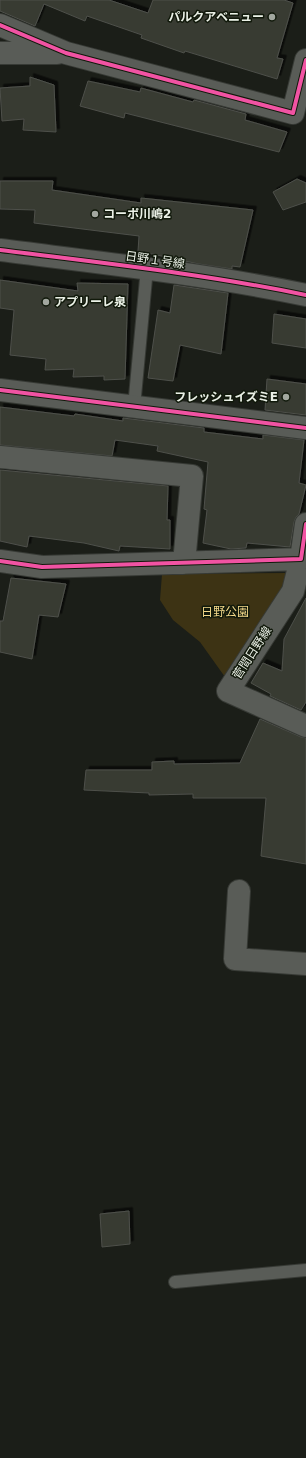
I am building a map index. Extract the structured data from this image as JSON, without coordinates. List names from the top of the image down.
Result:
{
  "streets": {
    "street": ["日野１号線", "菅間日野線"]
  },
  "parks": ["日野公園"],
  "places": [
    "パルクアベニュー",
    "コーポ川嶋2",
    "アプリーレ泉",
    "フレッシュイズミE"
  ]
}
